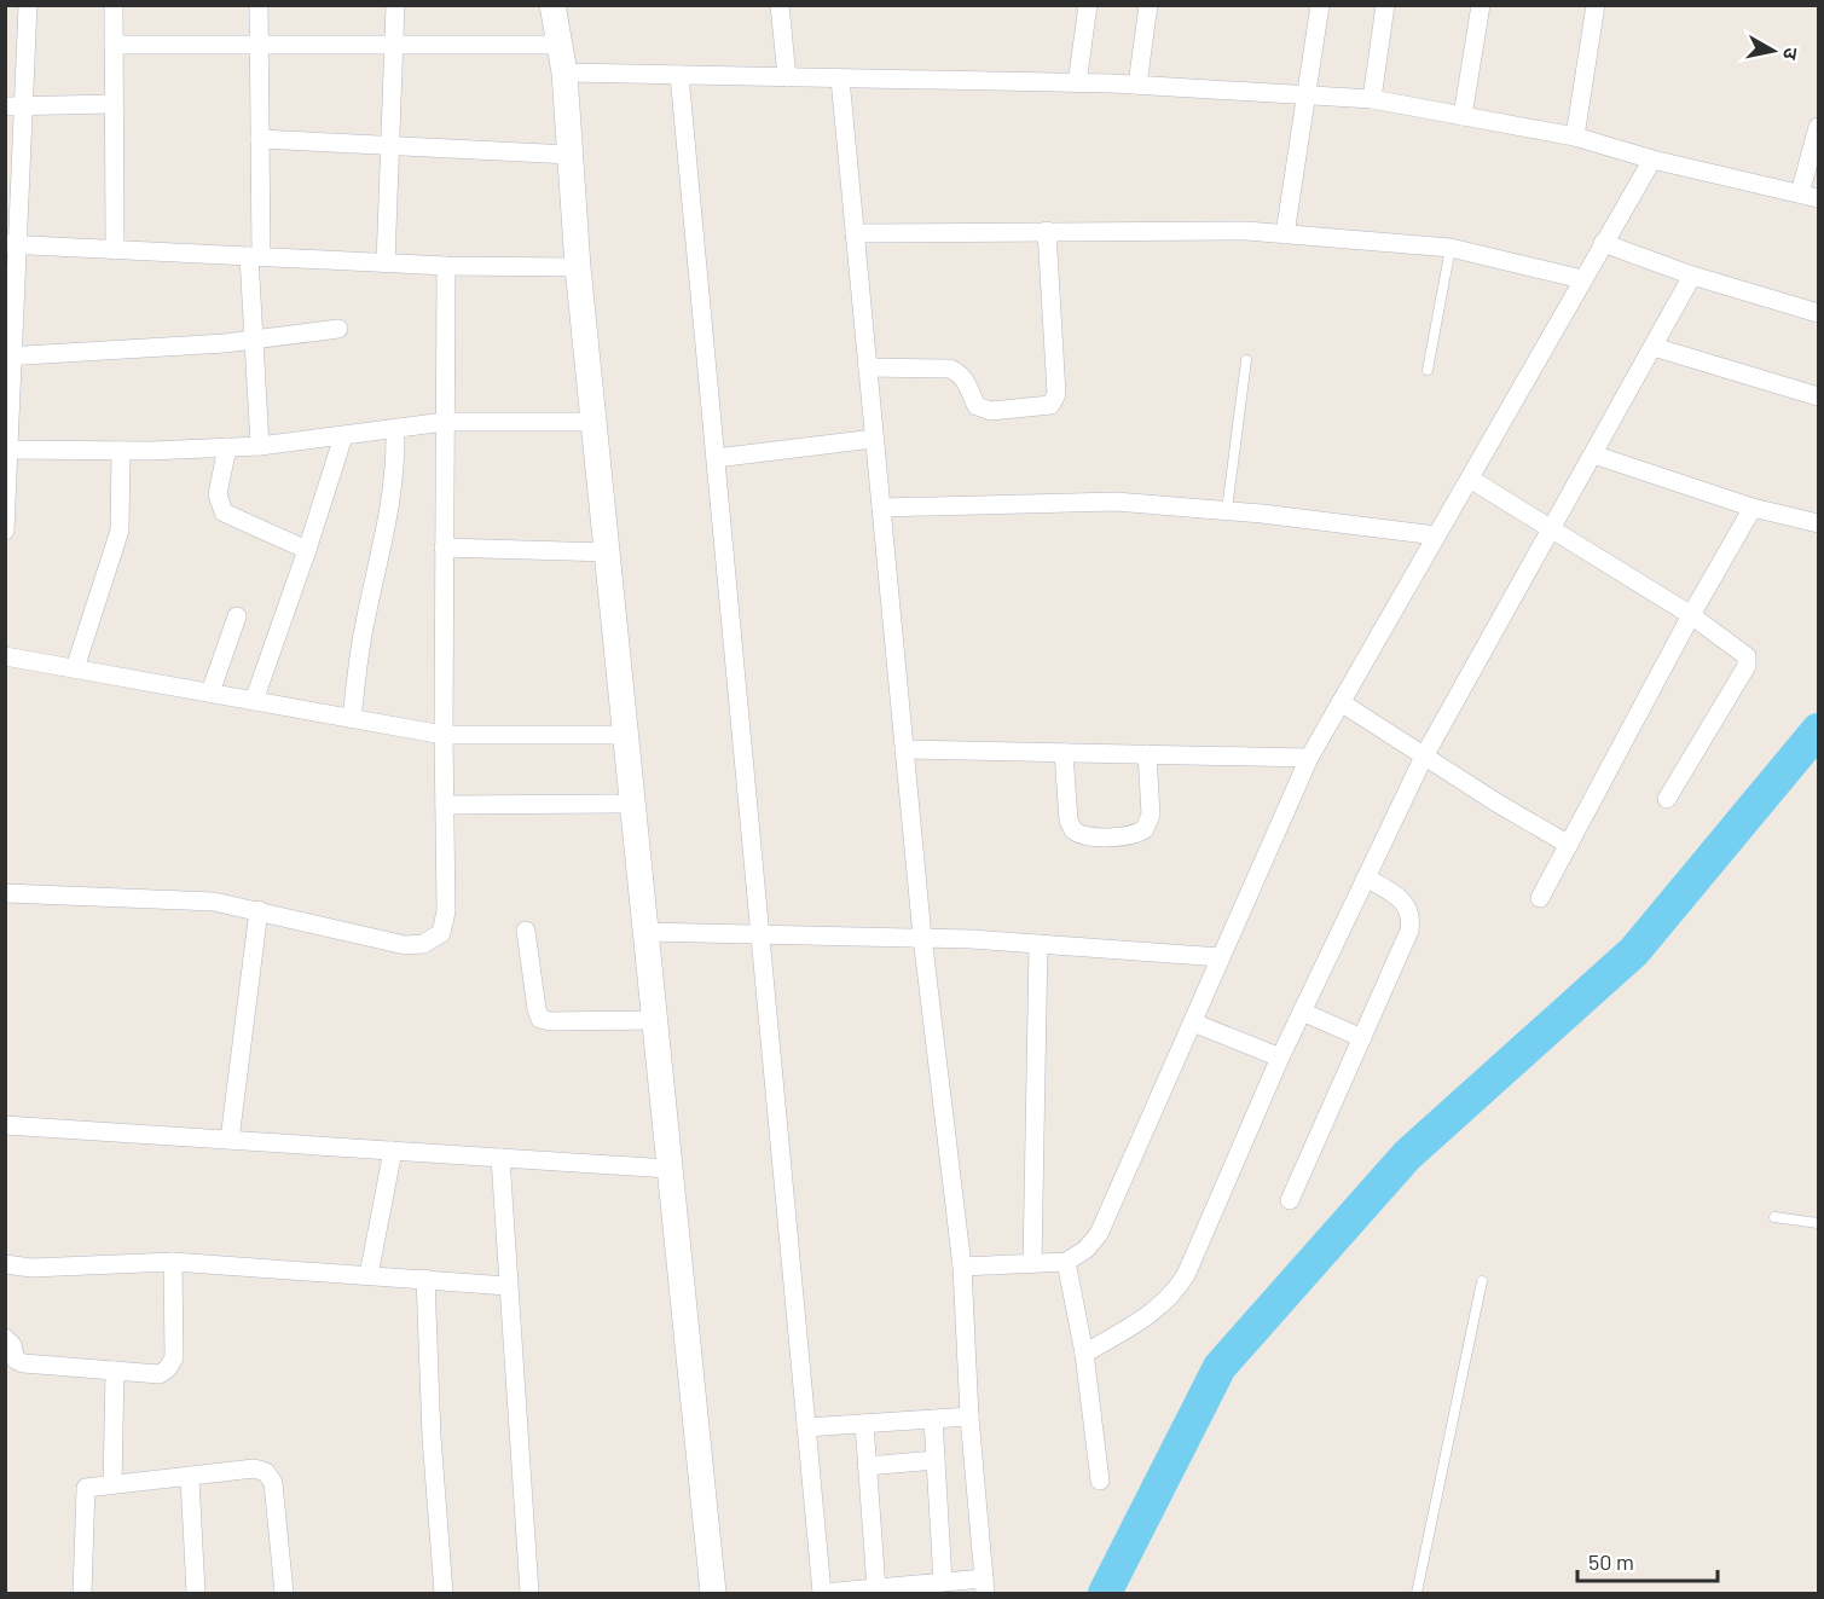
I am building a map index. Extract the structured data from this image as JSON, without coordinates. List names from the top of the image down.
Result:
{
  "scale_bar": "50 m",
  "north": "right"
}
